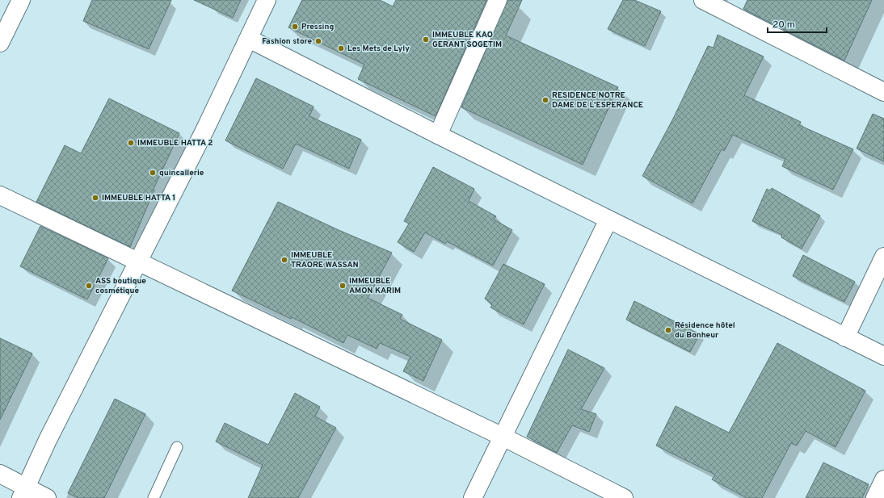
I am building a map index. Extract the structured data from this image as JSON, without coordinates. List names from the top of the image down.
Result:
{
  "places": [
    "Pressing",
    "IMMEUBLE KAO GERANT SOGETIM",
    "Fashion store",
    "Les Mets de Lyly",
    "RESIDENCE NOTRE DAME DE L'ESPERANCE",
    "IMMEUBLE HATTA 2",
    "quincallerie",
    "IMMEUBLE HATTA 1",
    "IMMEUBLE TRAORE WASSAN",
    "ASS boutique cosmétique",
    "IMMEUBLE AMON KARIM",
    "Résidence hôtel du Bonheur"
  ],
  "scale_bar": "20 m"
}
